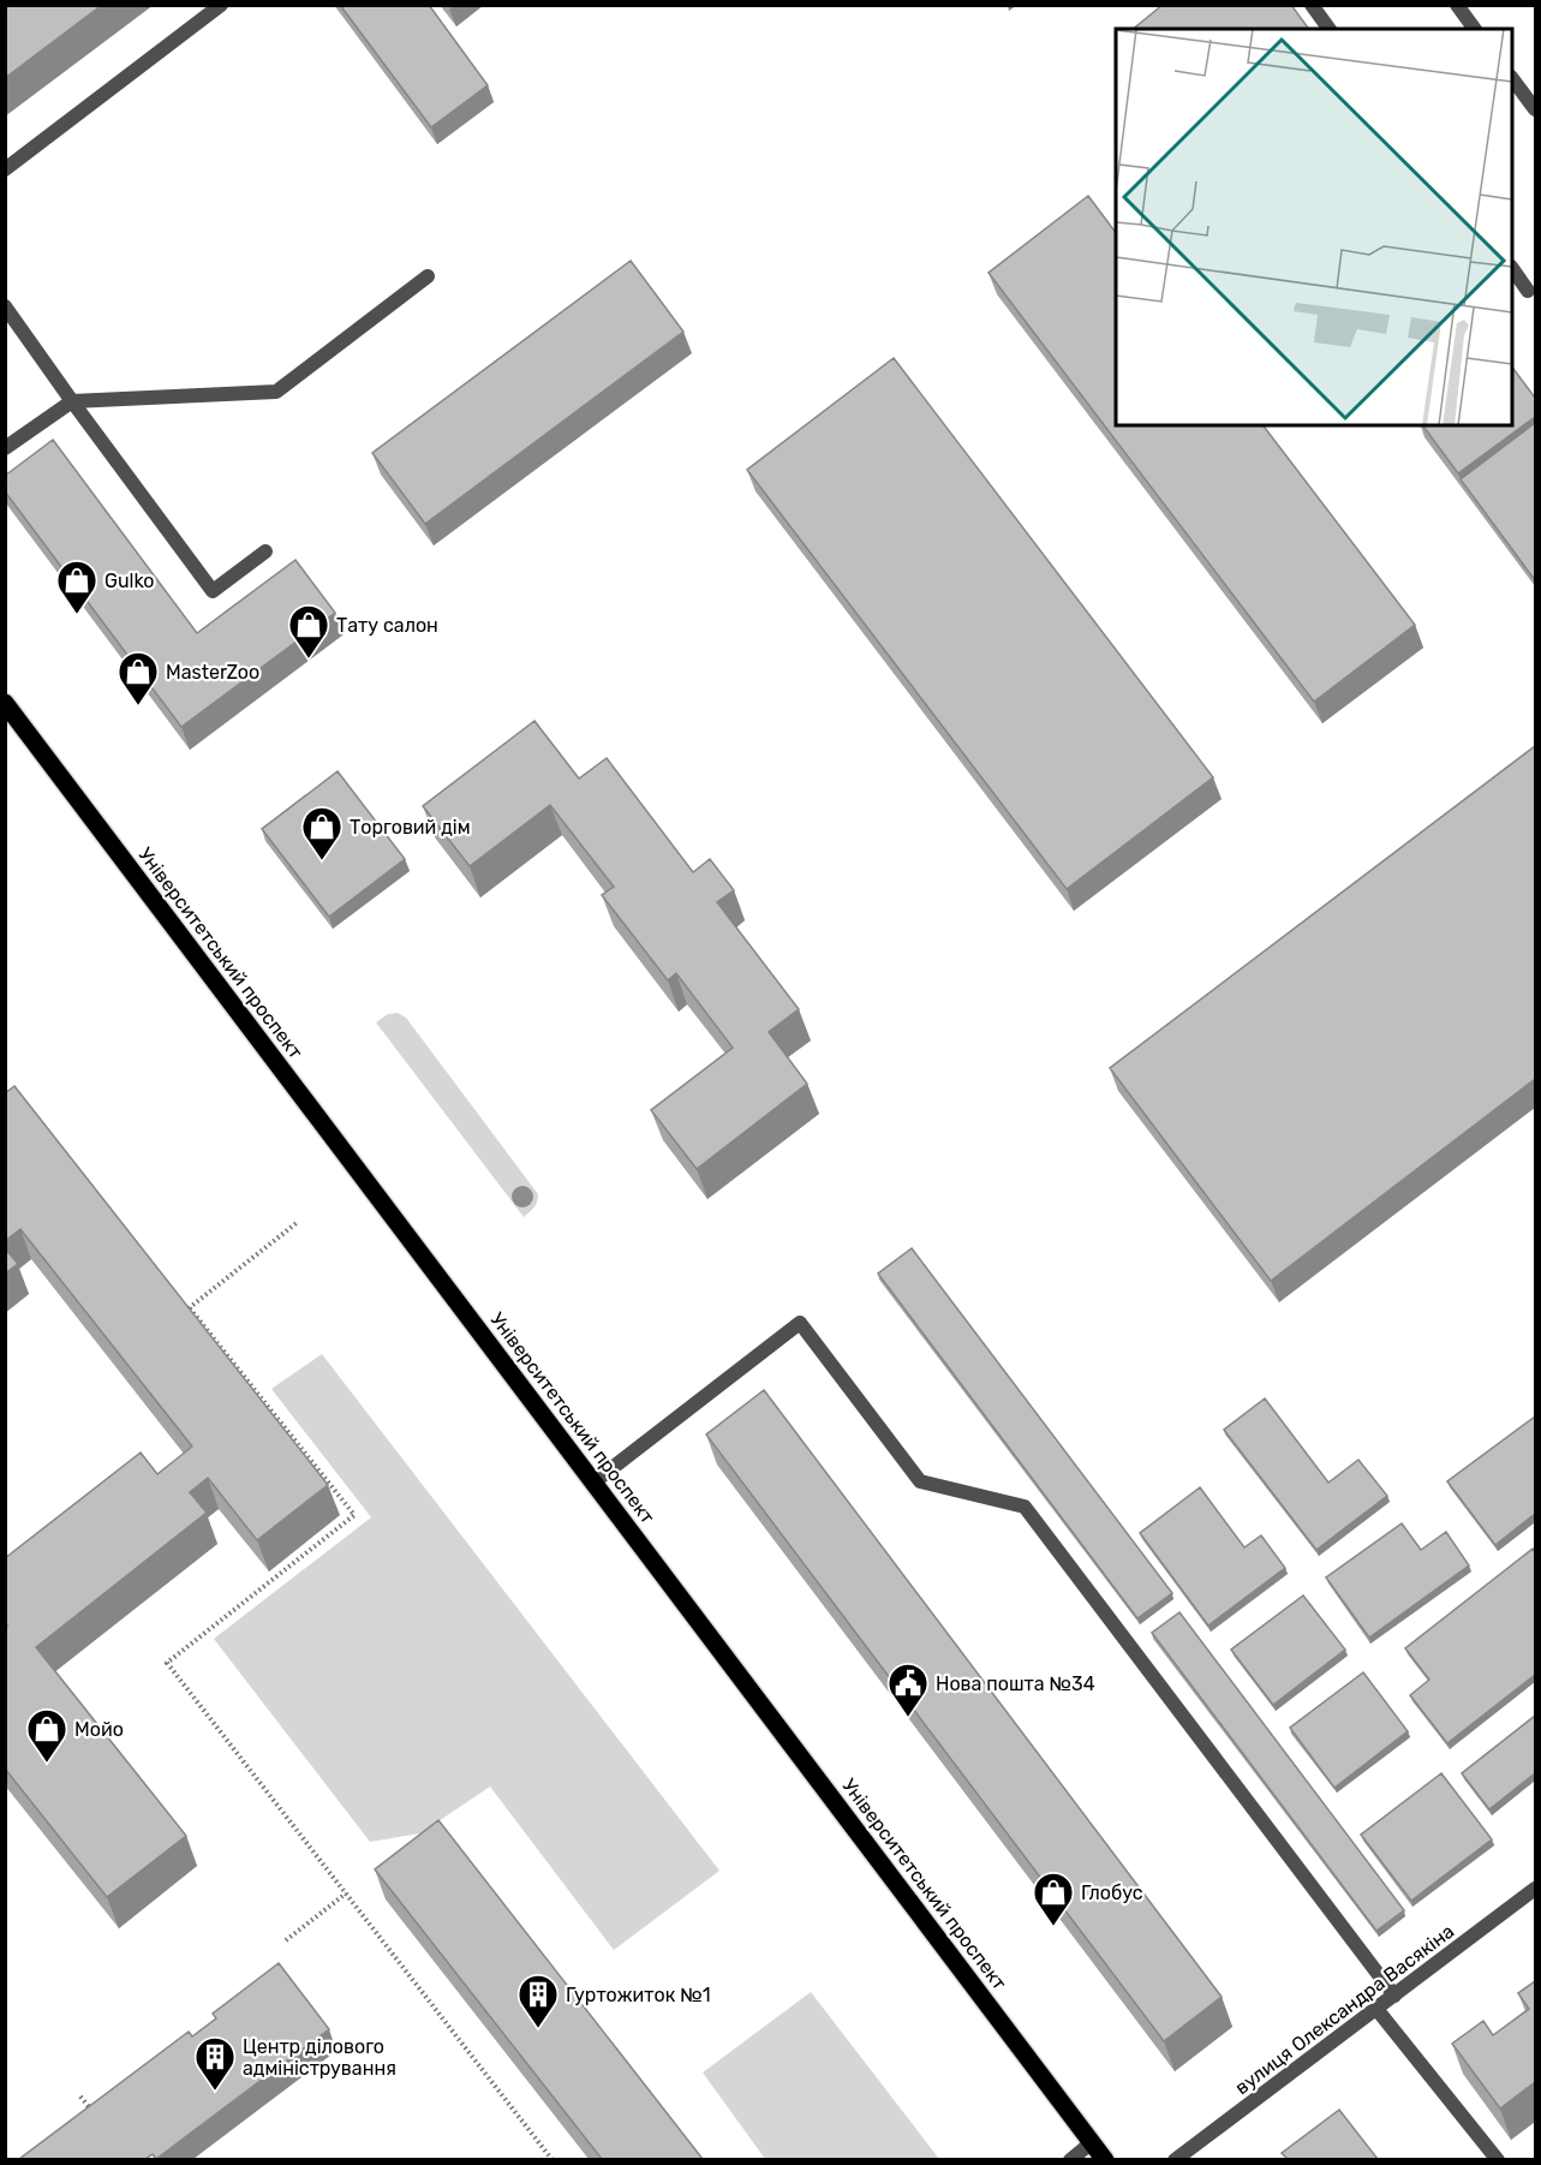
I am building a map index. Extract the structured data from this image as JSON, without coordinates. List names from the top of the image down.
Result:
{
  "streets": {
    "main road": ["Університетський проспект"],
    "street": ["вулиця Олександра Васякіна"]
  },
  "places": {
    "shop": [
      "Gulko",
      "Тату салон",
      "MasterZoo",
      "Торговий дім",
      "Мойо",
      "Глобус"
    ],
    "public building": ["Нова пошта №34"],
    "building": ["Гуртожиток №1", "Центр ділового адміністрування"]
  }
}
